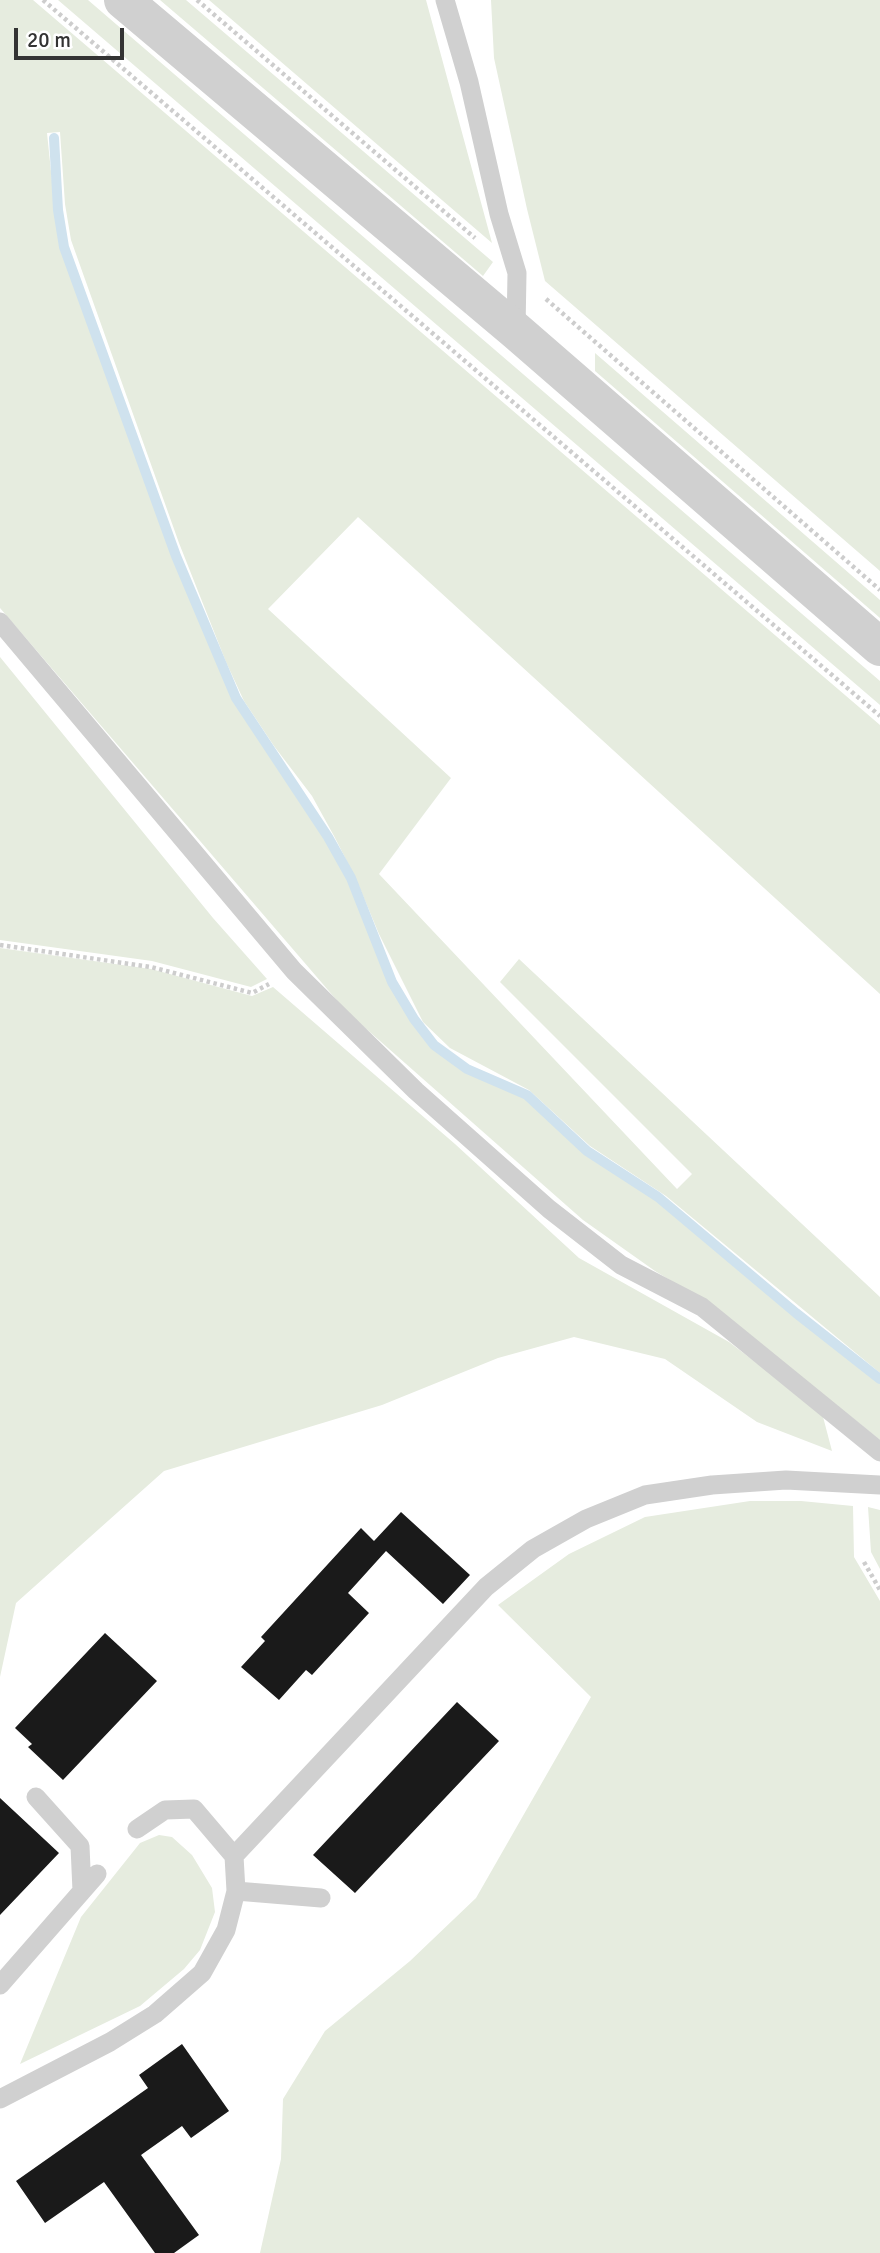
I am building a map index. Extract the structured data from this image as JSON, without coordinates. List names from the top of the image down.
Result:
{
  "scale_bar": "20 m"
}
